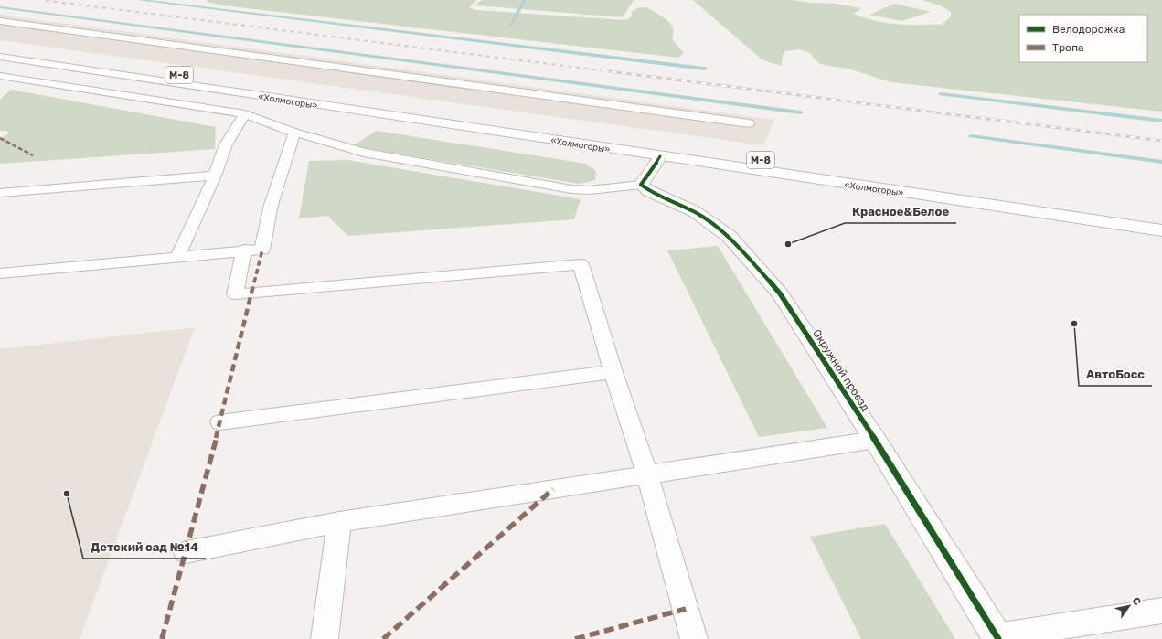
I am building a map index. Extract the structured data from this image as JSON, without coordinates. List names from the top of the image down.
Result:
{
  "streets": {
    "main road": ["М-8", "«Холмогоры»", "Окружной проезд"]
  },
  "places": ["Красное&Белое", "АвтоБосс", "Детский сад №14"],
  "legend": ["Велодорожка", "Тропа"],
  "north": "top right"
}
